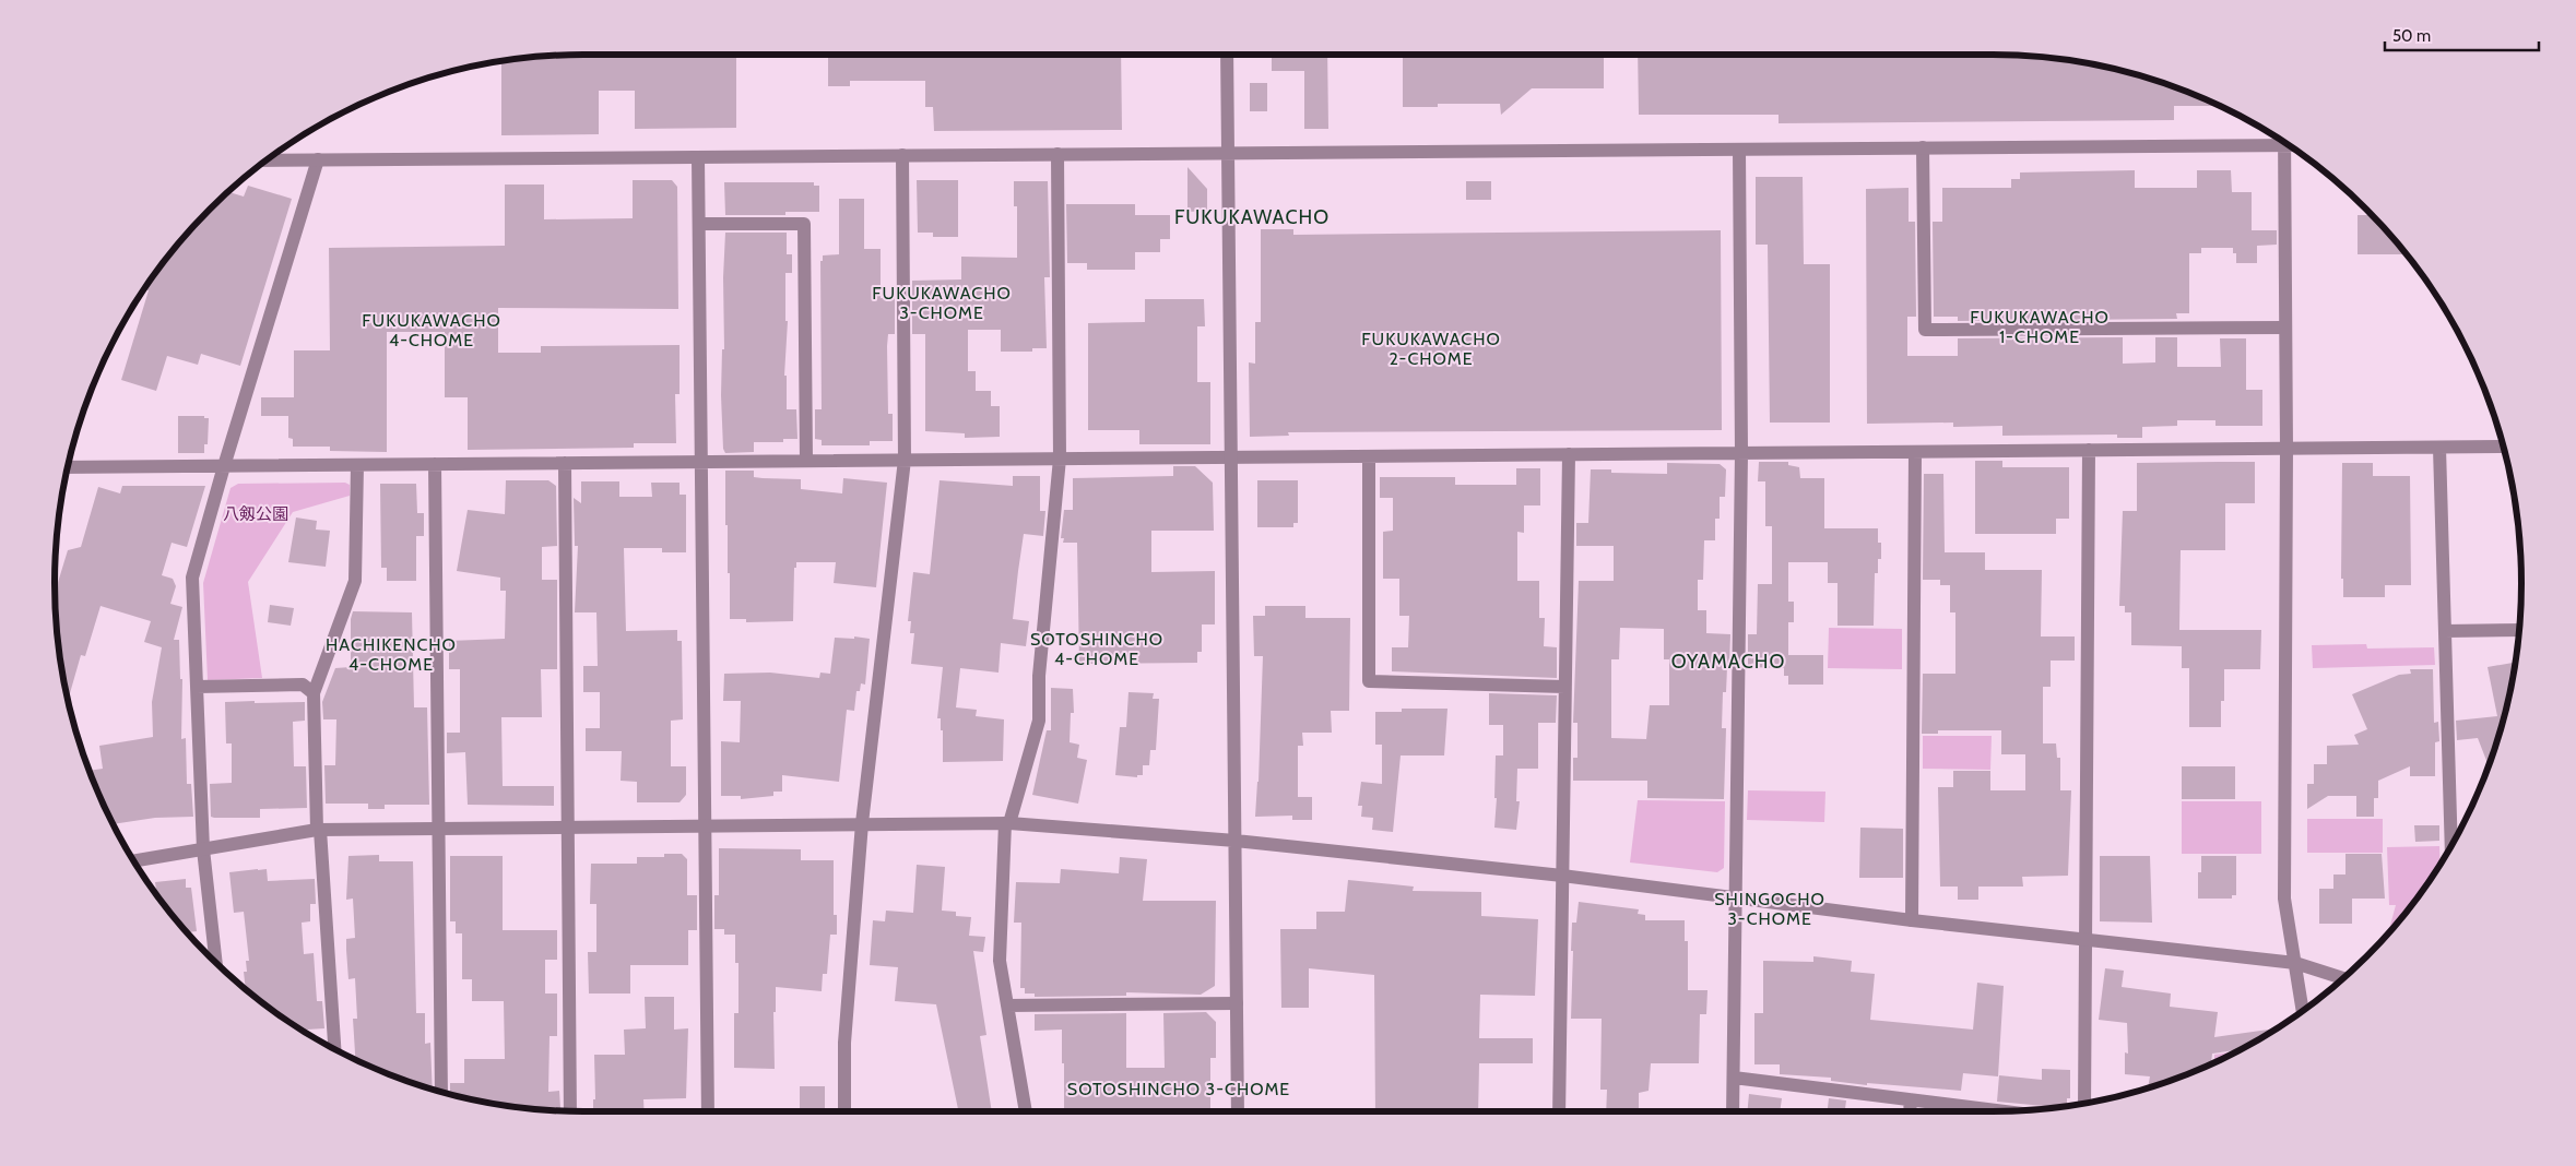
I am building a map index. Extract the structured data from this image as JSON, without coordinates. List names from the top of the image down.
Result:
{
  "districts": [
    "FUKUKAWACHO",
    "FUKUKAWACHO 3-CHOME",
    "FUKUKAWACHO 1-CHOME",
    "FUKUKAWACHO 4-CHOME",
    "FUKUKAWACHO 2-CHOME",
    "SOTOSHINCHO 4-CHOME",
    "HACHIKENCHO 4-CHOME",
    "OYAMACHO",
    "SHINGOCHO 3-CHOME",
    "SOTOSHINCHO 3-CHOME"
  ],
  "parks": ["八剱公園"],
  "scale_bar": "50 m"
}
